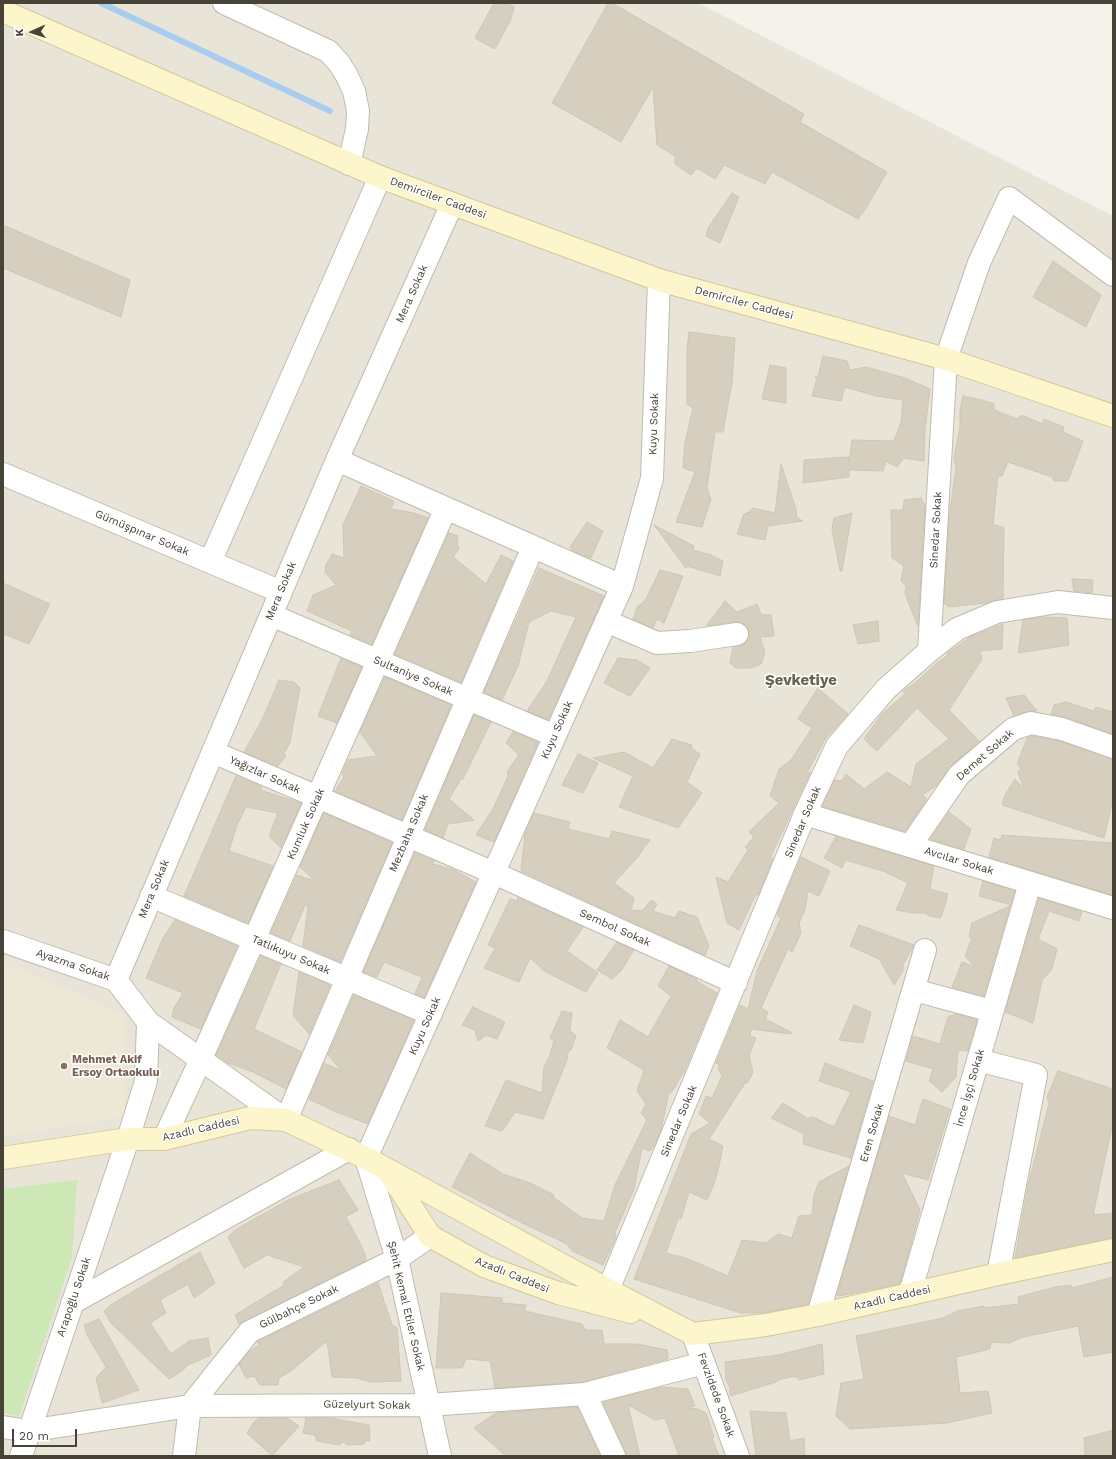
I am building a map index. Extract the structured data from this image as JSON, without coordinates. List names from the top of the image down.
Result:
{
  "streets": {
    "street": [
      "Demirciler Caddesi",
      "Mera Sokak",
      "Kuyu Sokak",
      "Sinedar Sokak",
      "Gümüşpınar Sokak",
      "Sultaniye Sokak",
      "Demet Sokak",
      "Yağızlar Sokak",
      "Kumluk Sokak",
      "Mezbaha Sokak",
      "Avcılar Sokak",
      "Sembol Sokak",
      "Tatlıkuyu Sokak",
      "Ayazma Sokak",
      "İnce İşçi Sokak",
      "Azadlı Caddesi",
      "Eren Sokak",
      "Arapoğlu Sokak",
      "Şehit Kemal Etiler Sokak",
      "Gülbahçe Sokak",
      "Fevzidede Sokak",
      "Güzelyurt Sokak"
    ]
  },
  "crossings": [
    ["Demirciler Caddesi", "Mera Sokak"],
    ["Demirciler Caddesi", "Kuyu Sokak"],
    ["Demirciler Caddesi", "Sinedar Sokak"],
    ["Mera Sokak", "Gümüşpınar Sokak"],
    ["Mera Sokak", "Sultaniye Sokak"],
    ["Mera Sokak", "Yağızlar Sokak"],
    ["Mera Sokak", "Tatlıkuyu Sokak"],
    ["Mera Sokak", "Ayazma Sokak"],
    ["Kuyu Sokak", "Sultaniye Sokak"],
    ["Kuyu Sokak", "Yağızlar Sokak"],
    ["Kuyu Sokak", "Sembol Sokak"],
    ["Kuyu Sokak", "Tatlıkuyu Sokak"],
    ["Kuyu Sokak", "Azadlı Caddesi"],
    ["Kuyu Sokak", "Şehit Kemal Etiler Sokak"],
    ["Sinedar Sokak", "Avcılar Sokak"],
    ["Sinedar Sokak", "Sembol Sokak"],
    ["Sinedar Sokak", "Azadlı Caddesi"],
    ["Sultaniye Sokak", "Kumluk Sokak"],
    ["Sultaniye Sokak", "Mezbaha Sokak"],
    ["Demet Sokak", "Avcılar Sokak"],
    ["Yağızlar Sokak", "Kumluk Sokak"],
    ["Yağızlar Sokak", "Mezbaha Sokak"],
    ["Yağızlar Sokak", "Sembol Sokak"],
    ["Kumluk Sokak", "Tatlıkuyu Sokak"],
    ["Kumluk Sokak", "Ayazma Sokak"],
    ["Kumluk Sokak", "Azadlı Caddesi"],
    ["Mezbaha Sokak", "Tatlıkuyu Sokak"],
    ["Mezbaha Sokak", "Ayazma Sokak"],
    ["Mezbaha Sokak", "Azadlı Caddesi"],
    ["Avcılar Sokak", "İnce İşçi Sokak"],
    ["Ayazma Sokak", "Azadlı Caddesi"],
    ["İnce İşçi Sokak", "Azadlı Caddesi"],
    ["Azadlı Caddesi", "Eren Sokak"],
    ["Azadlı Caddesi", "Arapoğlu Sokak"],
    ["Azadlı Caddesi", "Şehit Kemal Etiler Sokak"],
    ["Azadlı Caddesi", "Gülbahçe Sokak"],
    ["Azadlı Caddesi", "Fevzidede Sokak"],
    ["Arapoğlu Sokak", "Güzelyurt Sokak"],
    ["Şehit Kemal Etiler Sokak", "Gülbahçe Sokak"],
    ["Şehit Kemal Etiler Sokak", "Güzelyurt Sokak"],
    ["Gülbahçe Sokak", "Güzelyurt Sokak"],
    ["Fevzidede Sokak", "Güzelyurt Sokak"]
  ],
  "districts": ["Şevketiye"],
  "places": ["Mehmet Akif Ersoy Ortaokulu"],
  "scale_bar": "20 m",
  "north": "left"
}
